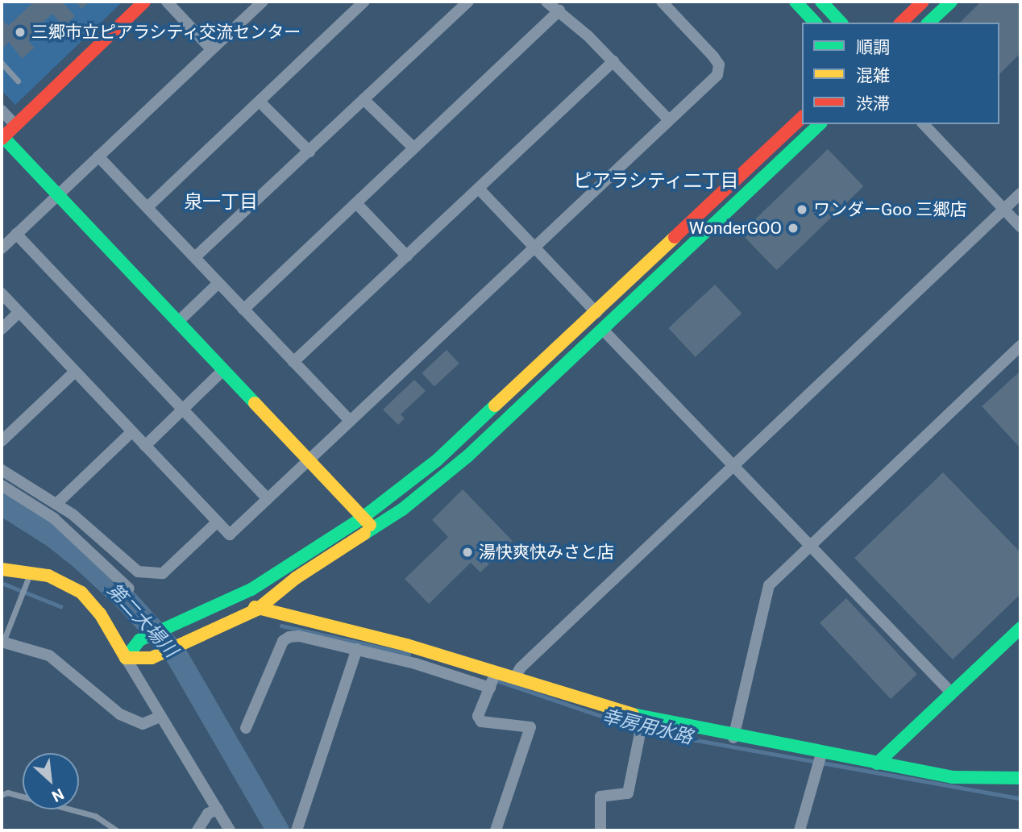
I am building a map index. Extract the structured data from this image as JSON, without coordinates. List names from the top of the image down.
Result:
{
  "districts": ["ピアラシティ二丁目", "泉一丁目"],
  "water": ["第二大場川", "幸房用水路"],
  "places": [
    "三郷市立ピアラシティ交流センター",
    "ワンダーGoo 三郷店",
    "WonderGOO",
    "湯快爽快みさと店"
  ],
  "legend": ["順調", "混雑", "渋滞"],
  "north": "bottom right"
}
